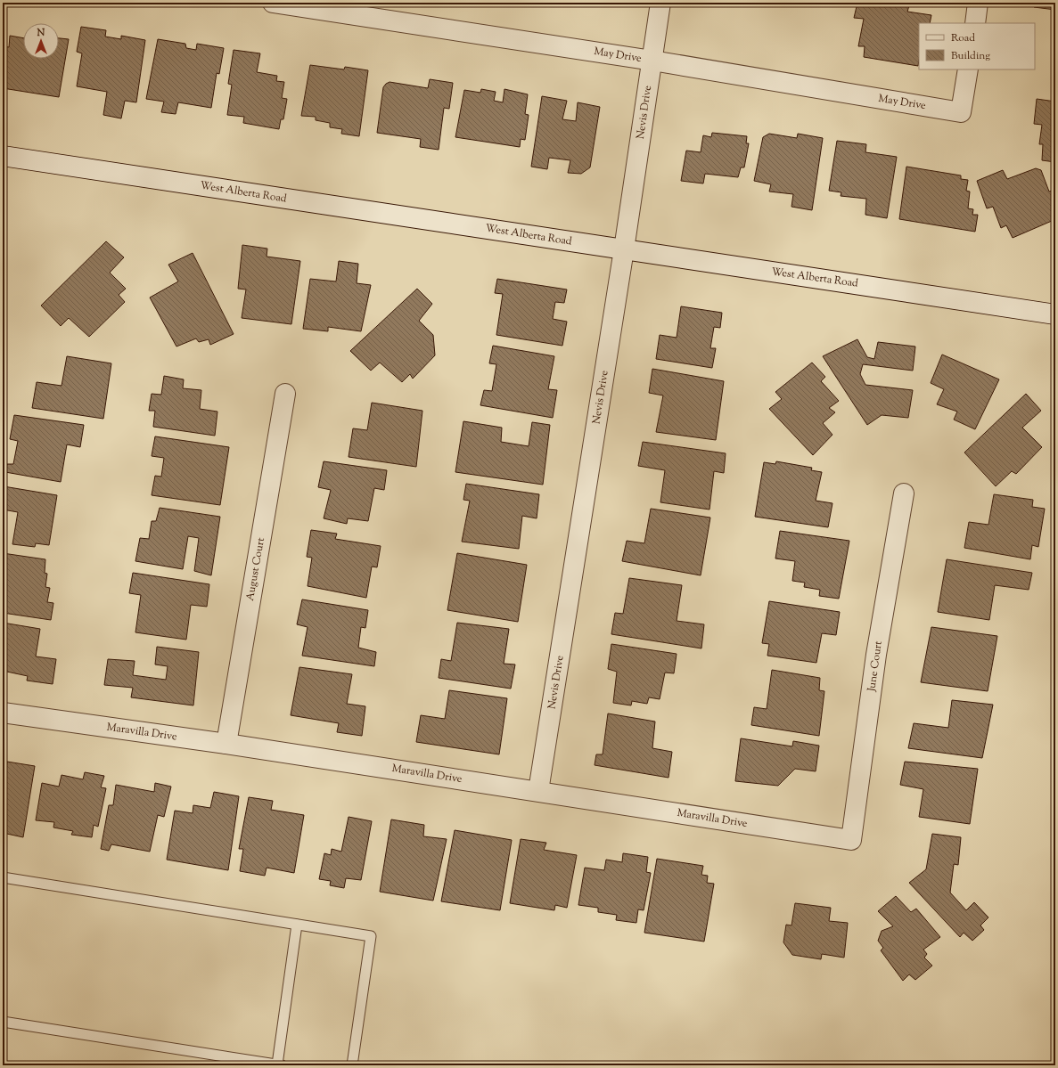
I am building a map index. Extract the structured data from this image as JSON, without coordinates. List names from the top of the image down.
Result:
{
  "streets": {
    "street": [
      "May Drive",
      "Nevis Drive",
      "West Alberta Road",
      "August Court",
      "June Court",
      "Maravilla Drive"
    ]
  },
  "crossings": [
    ["May Drive", "Nevis Drive"],
    ["Nevis Drive", "West Alberta Road"],
    ["Nevis Drive", "Maravilla Drive"],
    ["August Court", "Maravilla Drive"],
    ["June Court", "Maravilla Drive"]
  ],
  "legend": ["Road", "Building"],
  "north": "top"
}
